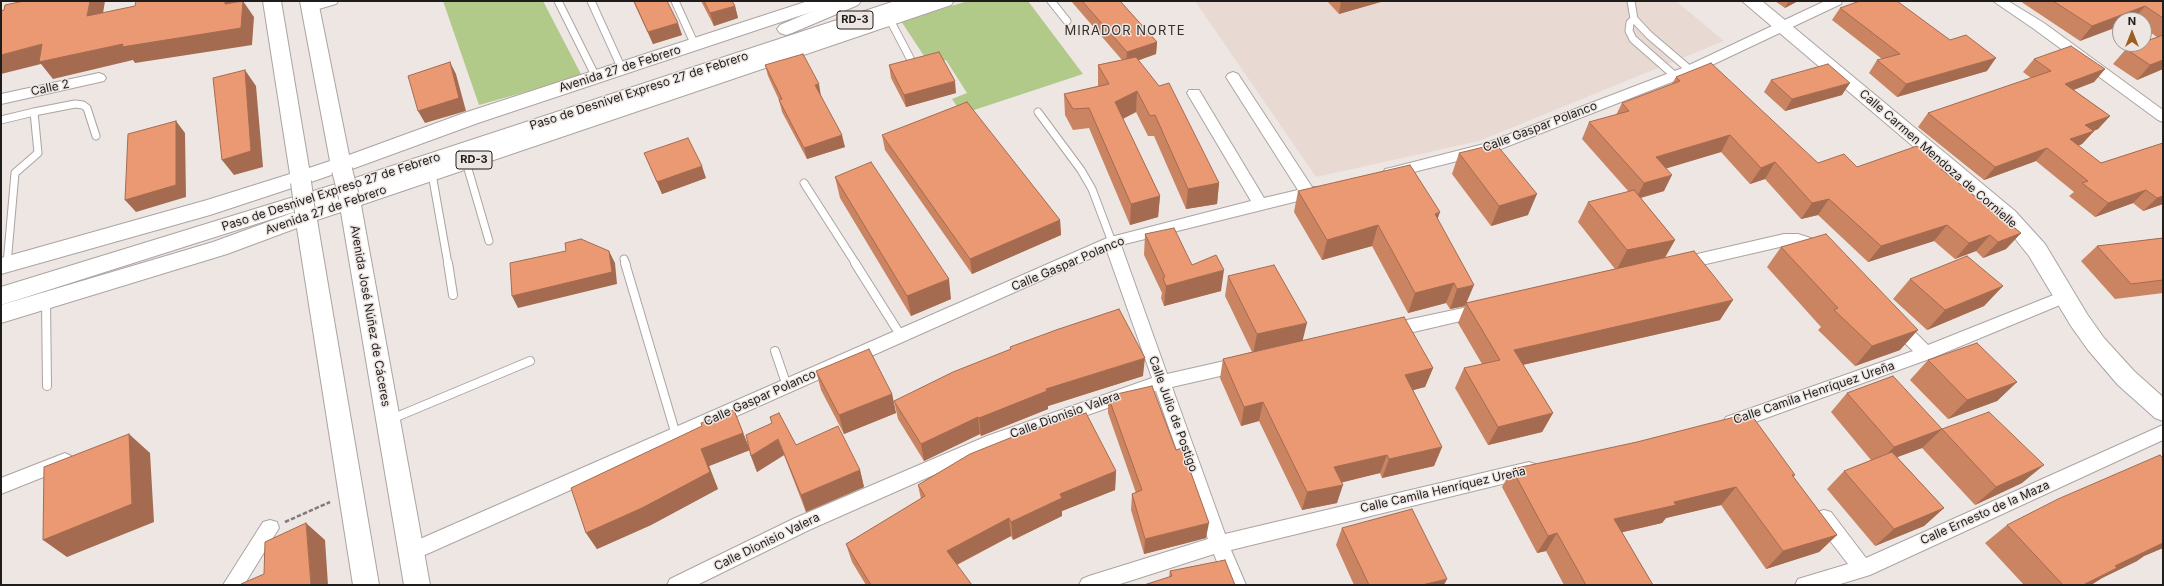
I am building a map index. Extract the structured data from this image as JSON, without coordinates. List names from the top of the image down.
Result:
{
  "streets": {
    "main road": [
      "RD-3",
      "Avenida 27 de Febrero",
      "Paso de Desnivel Expreso 27 de Febrero",
      "Calle Carmen Mendoza de Cornielle",
      "Avenida José Núñez de Cáceres"
    ],
    "street": [
      "Calle 2",
      "Calle Gaspar Polanco",
      "Calle Camila Henríquez Ureña",
      "Calle Julio de Postigo",
      "Calle Dionisio Valera",
      "Calle Ernesto de la Maza"
    ]
  },
  "crossings": [
    ["RD-3", "Paso de Desnivel Expreso 27 de Febrero"],
    ["Avenida 27 de Febrero", "Paso de Desnivel Expreso 27 de Febrero"],
    ["Avenida 27 de Febrero", "Avenida José Núñez de Cáceres"],
    ["Calle Gaspar Polanco", "Calle Carmen Mendoza de Cornielle"],
    ["Calle Gaspar Polanco", "Avenida José Núñez de Cáceres"],
    ["Calle Gaspar Polanco", "Calle Julio de Postigo"],
    ["Calle Carmen Mendoza de Cornielle", "Calle Camila Henríquez Ureña"],
    ["Calle Camila Henríquez Ureña", "Calle Julio de Postigo"],
    ["Calle Julio de Postigo", "Calle Dionisio Valera"]
  ],
  "districts": ["MIRADOR NORTE"],
  "north": "top"
}
